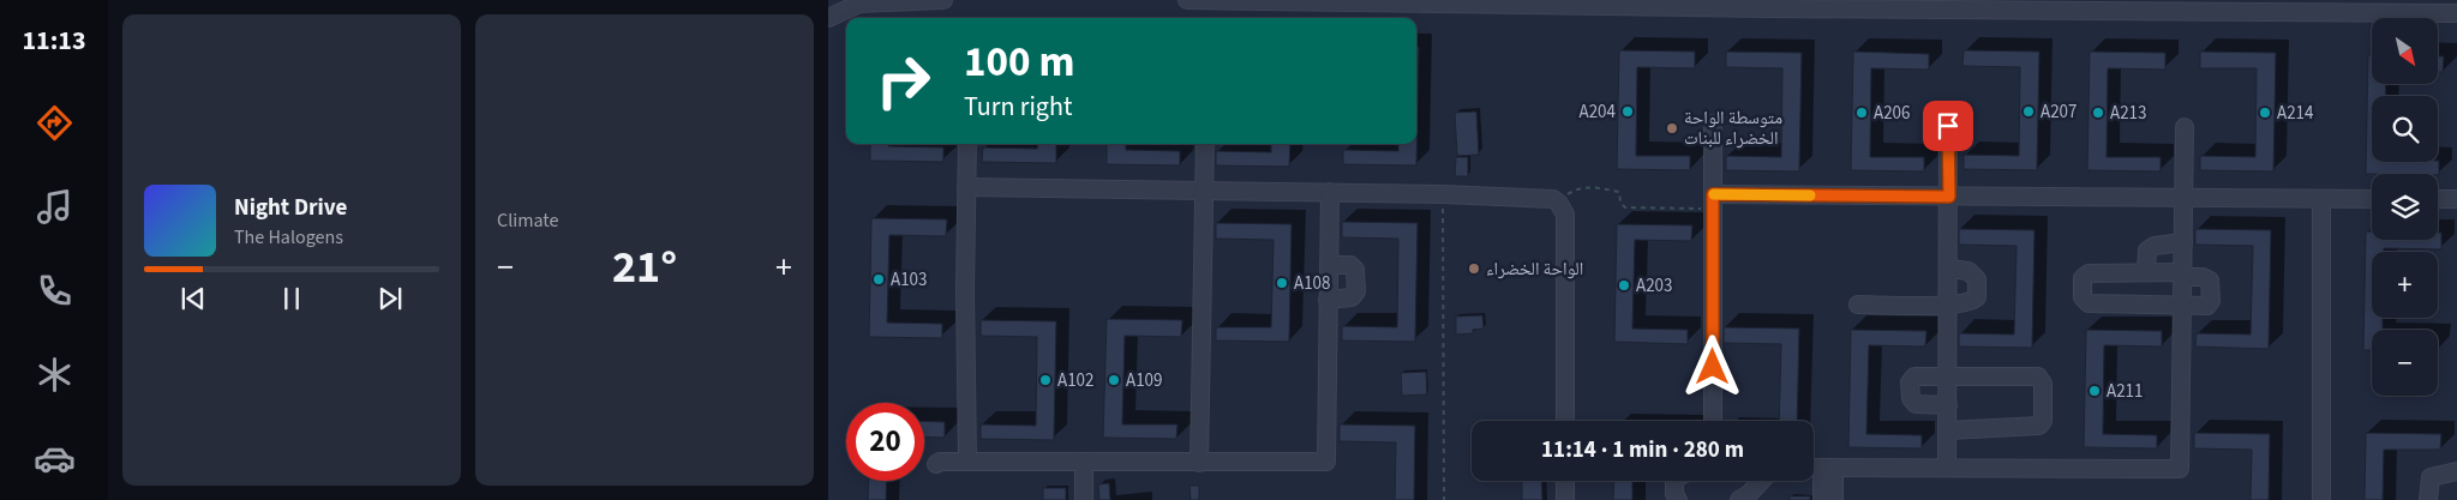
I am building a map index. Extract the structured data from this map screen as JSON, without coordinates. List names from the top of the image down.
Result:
{
  "places": [
    "A204",
    "A207",
    "A206",
    "A213",
    "A214",
    "متوسطة الواحة الخضراء للبنات",
    "الواحة الخضراء",
    "A103",
    "A108",
    "A203",
    "A102",
    "A109",
    "A211"
  ],
  "north": "bottom right",
  "page": {
    "tabs": "11:13",
    "tile": "Climate",
    "map_buttons": ["+", "−"],
    "turn": ["100 m", "Turn right"],
    "song": ["Night Drive", "The Halogens"],
    "heat": ["−", "21°", "+"],
    "limit": "20",
    "trip": "11:14 · 1 min · 280 m"
  }
}
